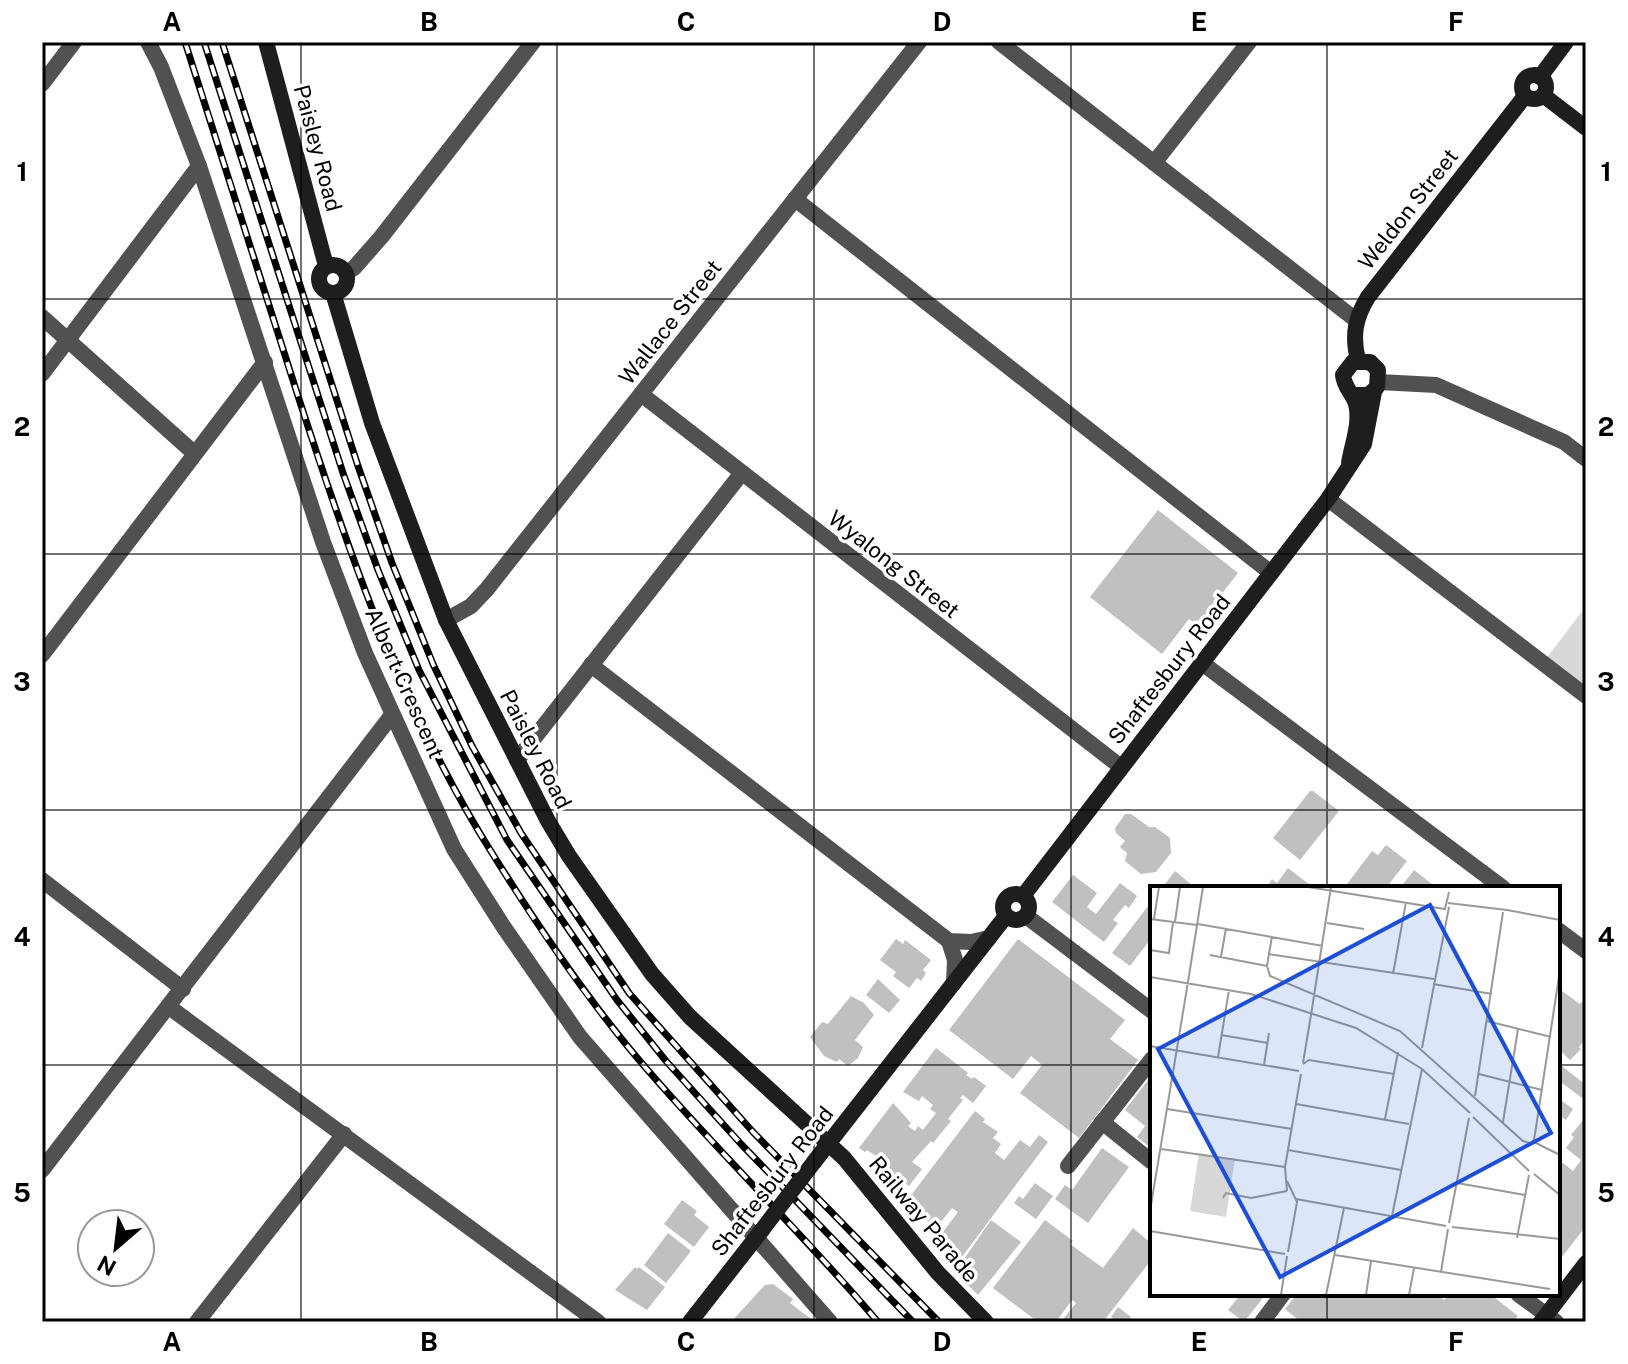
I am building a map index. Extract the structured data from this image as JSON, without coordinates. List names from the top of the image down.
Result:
{
  "streets": {
    "main road": [
      "Paisley Road",
      "Weldon Street",
      "Shaftesbury Road",
      "Railway Parade"
    ],
    "street": ["Wallace Street", "Wyalong Street", "Albert Crescent"]
  },
  "crossings": [
    ["Paisley Road", "Wallace Street"],
    ["Paisley Road", "Shaftesbury Road"],
    ["Paisley Road", "Railway Parade"],
    ["Wallace Street", "Wyalong Street"],
    ["Wyalong Street", "Shaftesbury Road"],
    ["Shaftesbury Road", "Albert Crescent"],
    ["Shaftesbury Road", "Railway Parade"]
  ],
  "north": "bottom left",
  "grid": {
    "columns": [
      "A",
      "B",
      "C",
      "D",
      "E",
      "F"
    ],
    "rows": [
      "1",
      "2",
      "3",
      "4",
      "5"
    ]
  }
}
